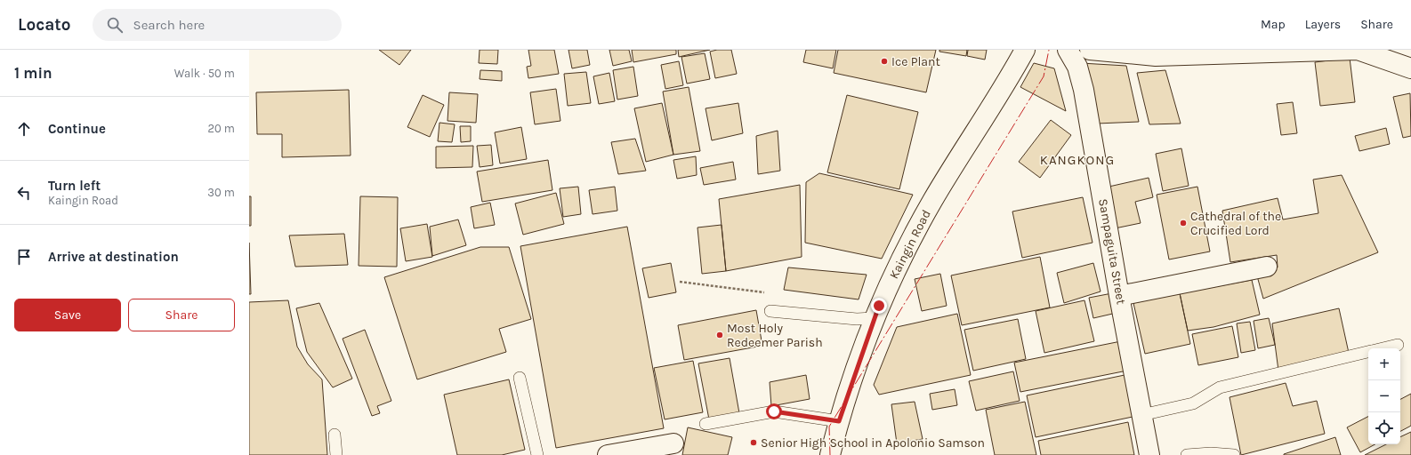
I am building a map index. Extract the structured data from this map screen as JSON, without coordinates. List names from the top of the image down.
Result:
{
  "streets": {
    "street": ["Kaingin Road", "Sampaguita Street"]
  },
  "districts": ["KANGKONG"],
  "places": [
    "Ice Plant",
    "Cathedral of the Crucified Lord",
    "Most Holy Redeemer Parish",
    "Senior High School in Apolonio Samson"
  ],
  "page": {
    "header": "Locato",
    "search": "Search here",
    "nav": ["Map", "Layers", "Share"],
    "heading": ["1 min", "Walk · 50 m"],
    "list": [
      ["Continue", "20 m"],
      ["Turn left", "Kaingin Road", "30 m"],
      "Arrive at destination"
    ],
    "buttons": ["Save", "Share"],
    "map_buttons": ["+", "−"]
  }
}
